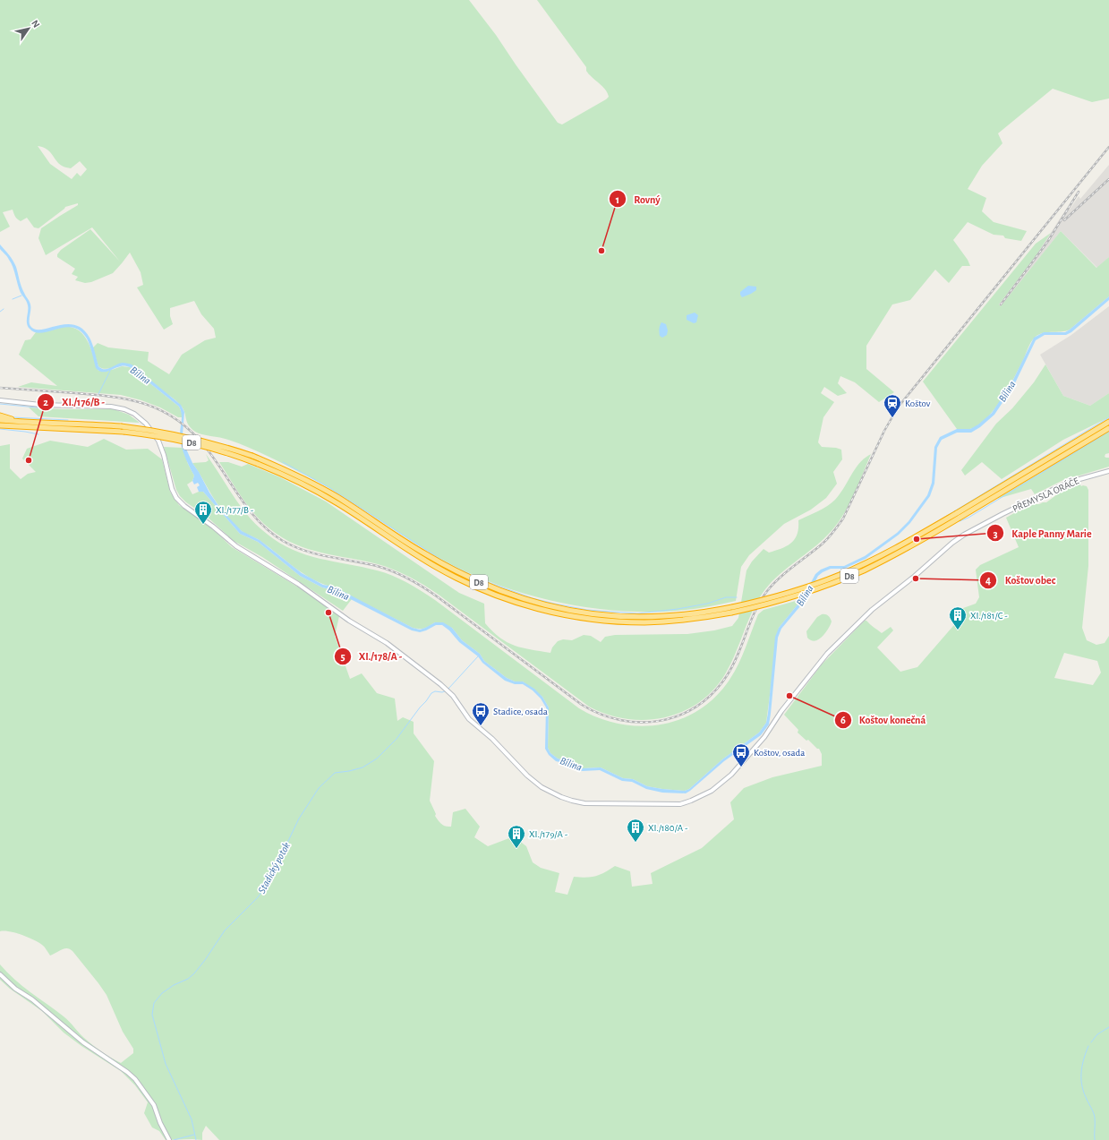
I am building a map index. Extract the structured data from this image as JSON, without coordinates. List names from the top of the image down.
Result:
{
  "streets": {
    "highway": ["D8"],
    "main road": ["PŘEMYSLA ORÁČE"]
  },
  "water": ["Bílina", "Stadický potok"],
  "places": {
    "other": [
      "Rovný",
      "XI./176/B -",
      "Kaple Panny Marie",
      "Koštov obec",
      "XI./178/A -",
      "Koštov konečná"
    ],
    "station": ["Koštov"],
    "building": [
      "XI./177/B -",
      "XI./181/C -",
      "XI./180/A -",
      "XI./179/A -"
    ],
    "bus stop": ["Stadice, osada", "Koštov, osada"]
  },
  "north": "top right"
}
